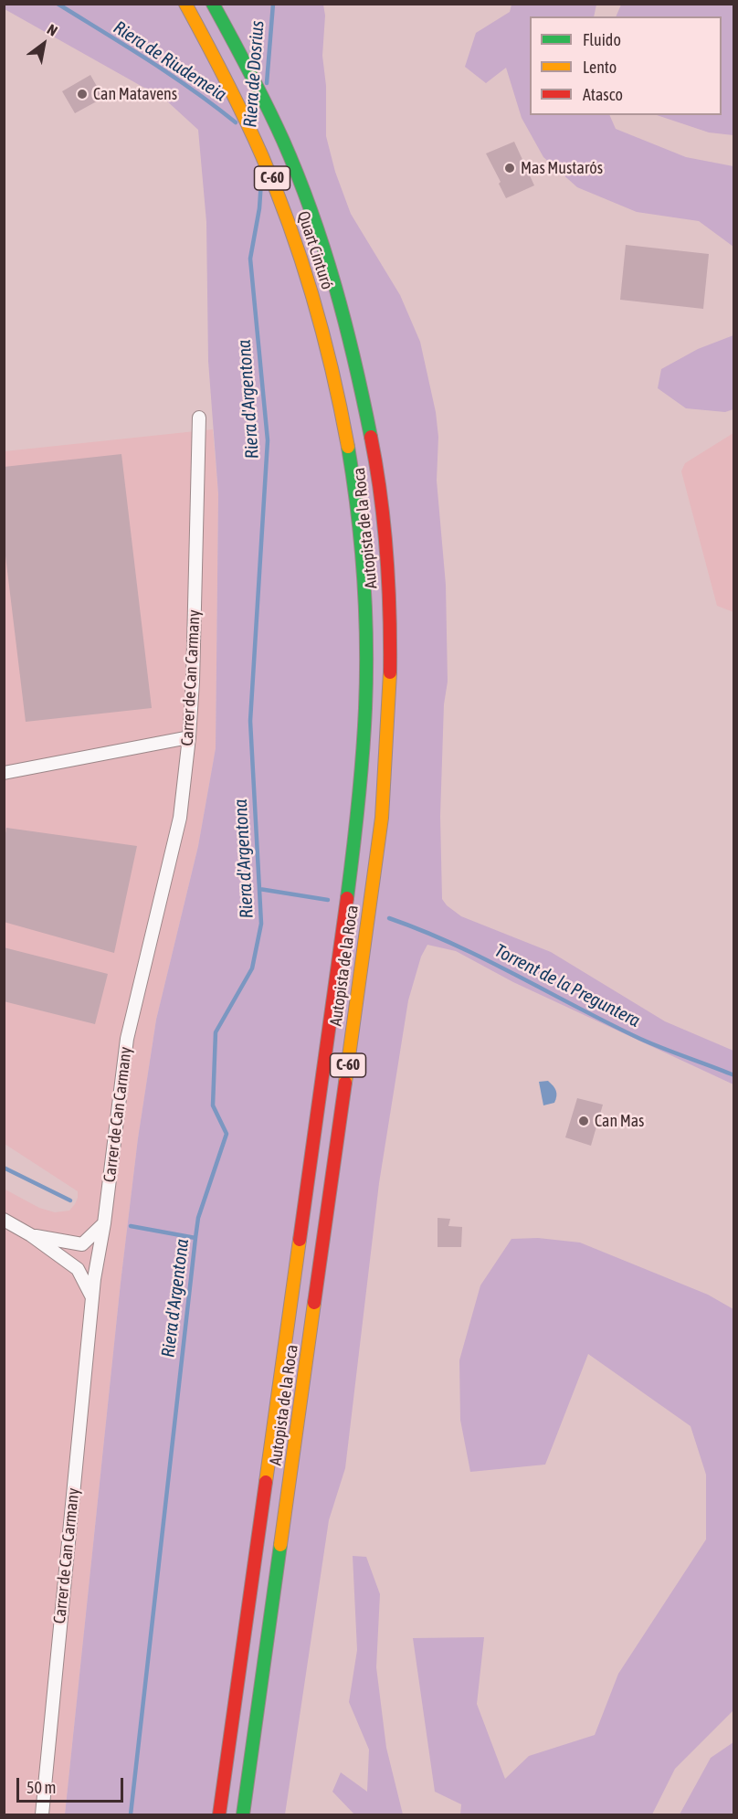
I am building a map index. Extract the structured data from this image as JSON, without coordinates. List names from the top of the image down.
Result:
{
  "streets": {
    "highway": ["C-60", "Quart Cinturó", "Autopista de la Roca"],
    "street": ["Carrer de Can Carmany"]
  },
  "crossings": [
    ["Quart Cinturó", "Autopista de la Roca"]
  ],
  "water": [
    "Riera de Riudemeia",
    "Riera de Dosrius",
    "Riera d'Argentona",
    "Torrent de la Preguntera"
  ],
  "places": ["Can Matavens", "Mas Mustarós", "Can Mas"],
  "legend": ["Fluido", "Lento", "Atasco"],
  "scale_bar": "50 m",
  "north": "top right"
}
